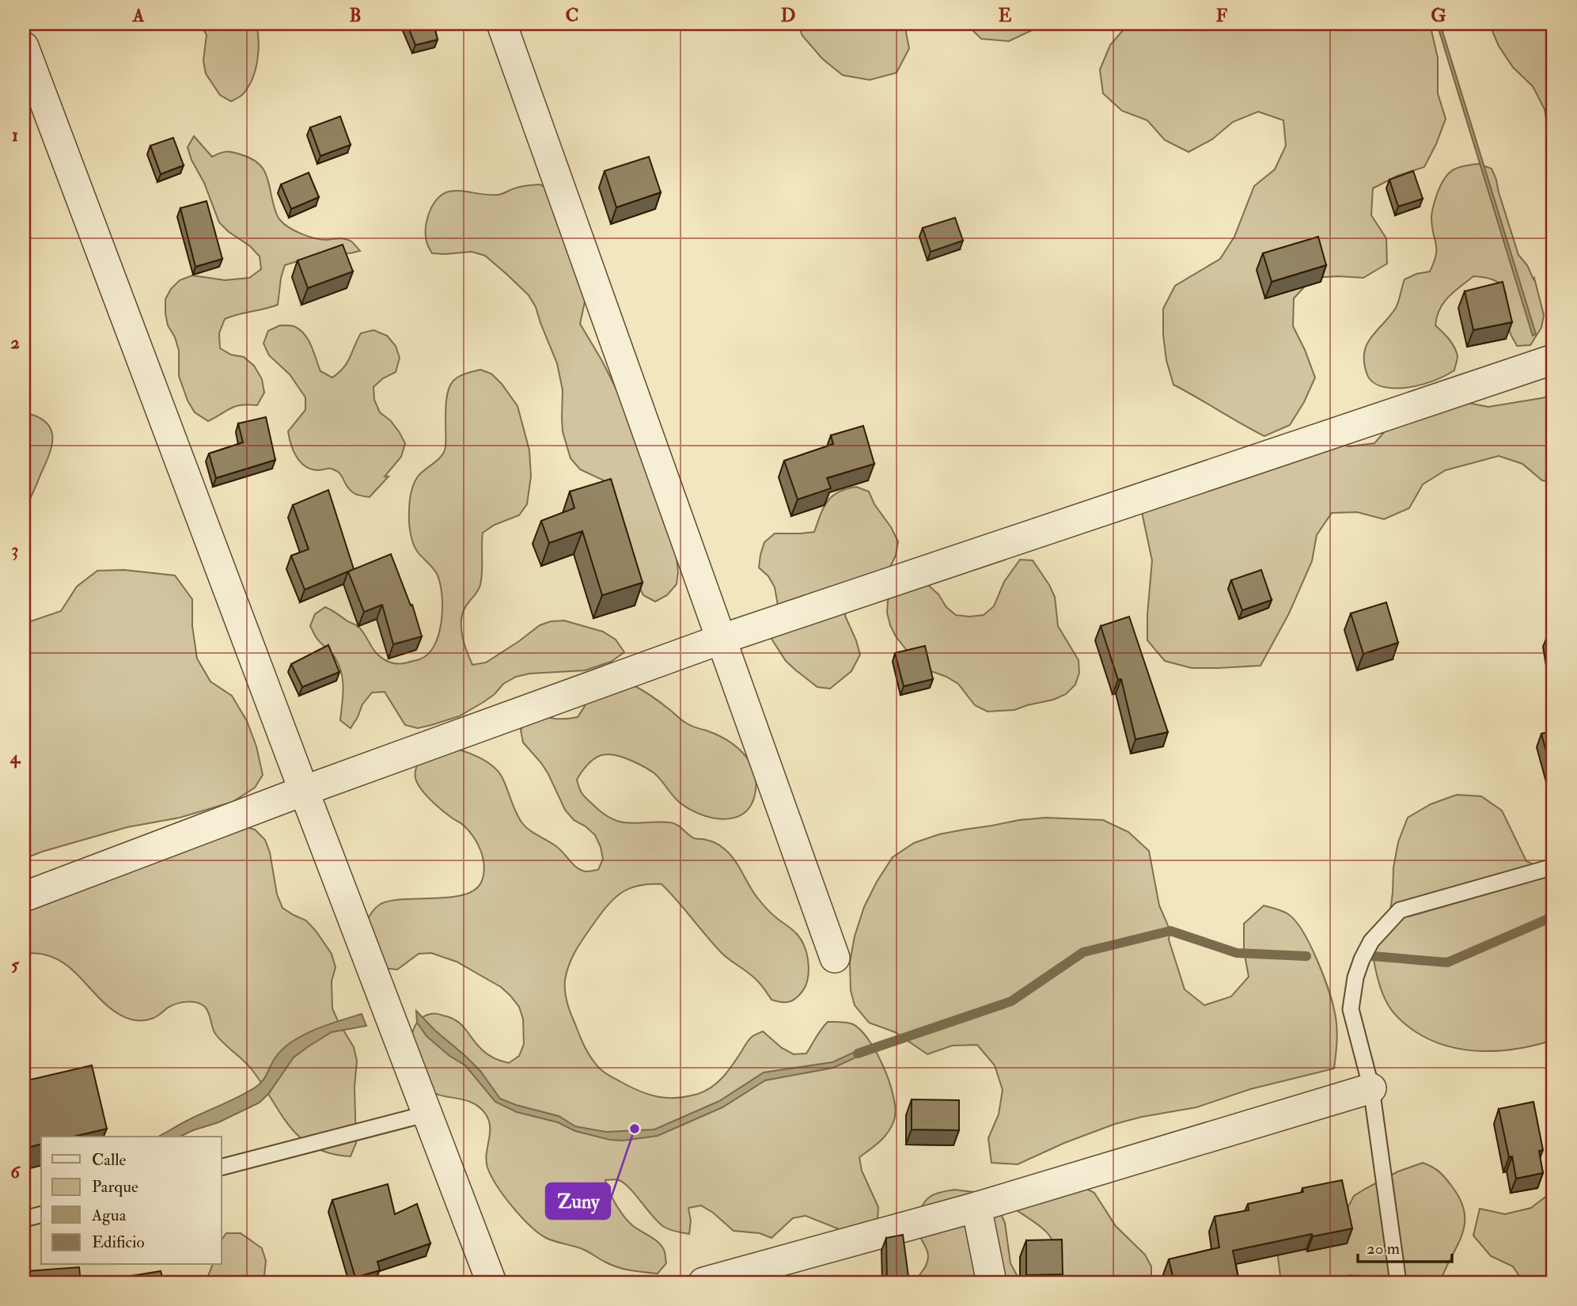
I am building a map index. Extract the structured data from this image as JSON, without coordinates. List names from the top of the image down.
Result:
{
  "places": ["Zuny"],
  "legend": [
    "Calle",
    "Parque",
    "Agua",
    "Edificio"
  ],
  "scale_bar": "20 m",
  "grid": {
    "columns": [
      "A",
      "B",
      "C",
      "D",
      "E",
      "F",
      "G"
    ],
    "rows": [
      "1",
      "2",
      "3",
      "4",
      "5",
      "6"
    ]
  }
}
